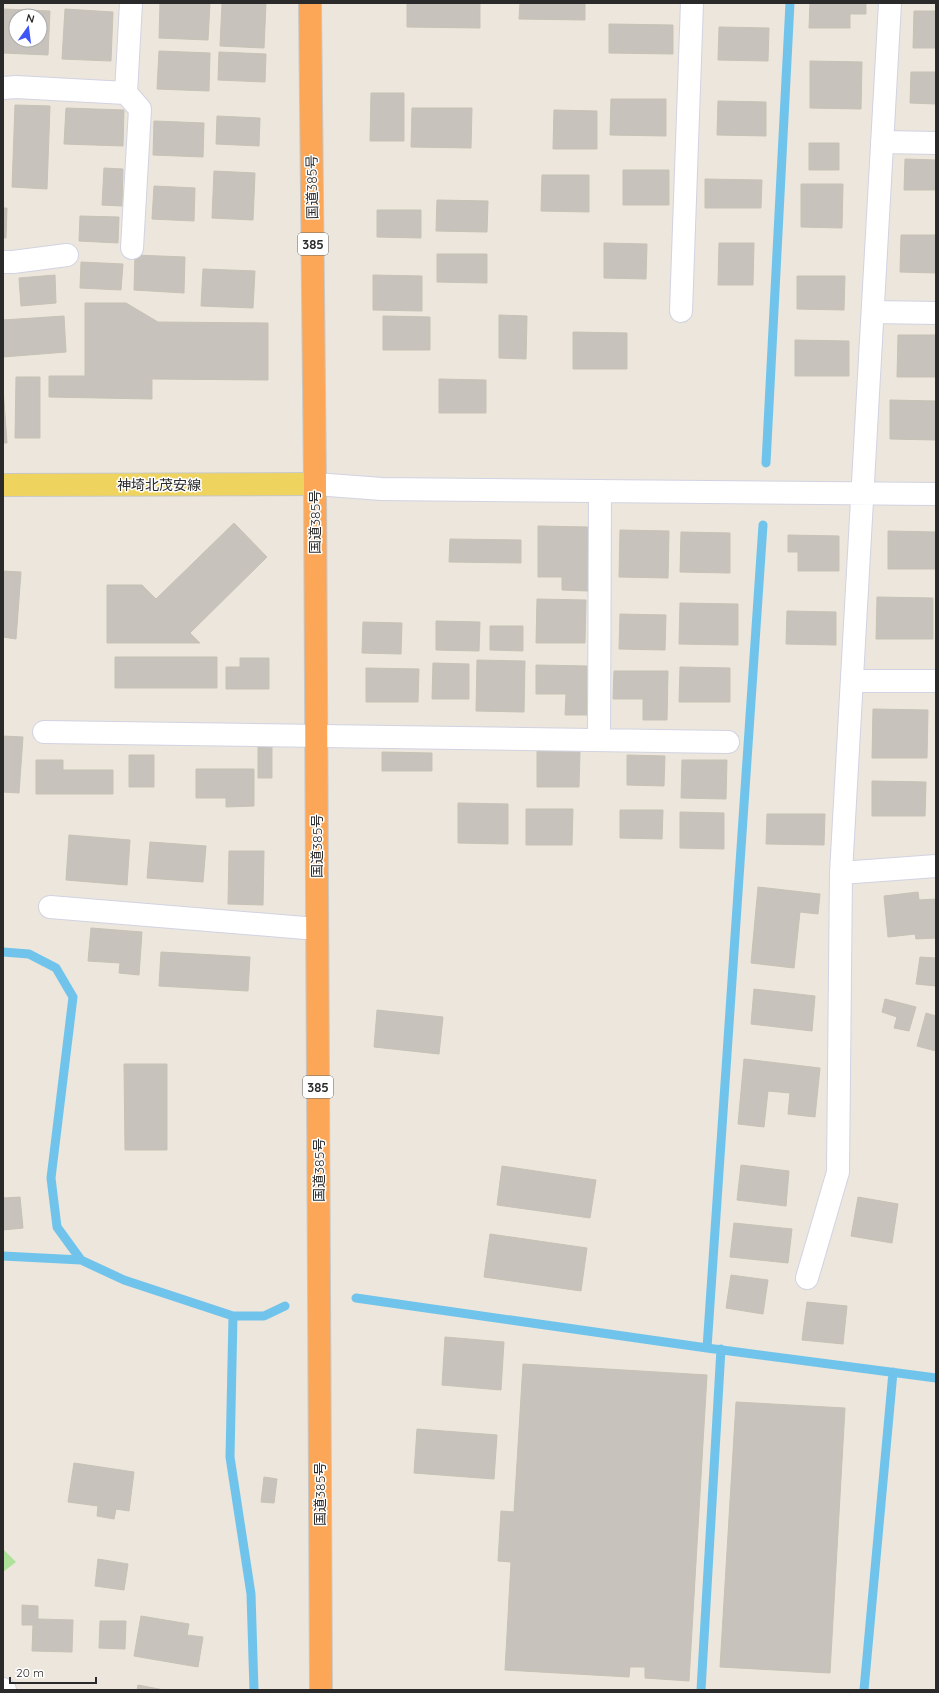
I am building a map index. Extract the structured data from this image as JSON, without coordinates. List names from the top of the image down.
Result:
{
  "streets": {
    "highway": ["国道385号", "385"],
    "main road": ["神埼北茂安線"]
  },
  "crossings": [
    ["国道385号", "神埼北茂安線"]
  ],
  "scale_bar": "20 m",
  "north": "top"
}
